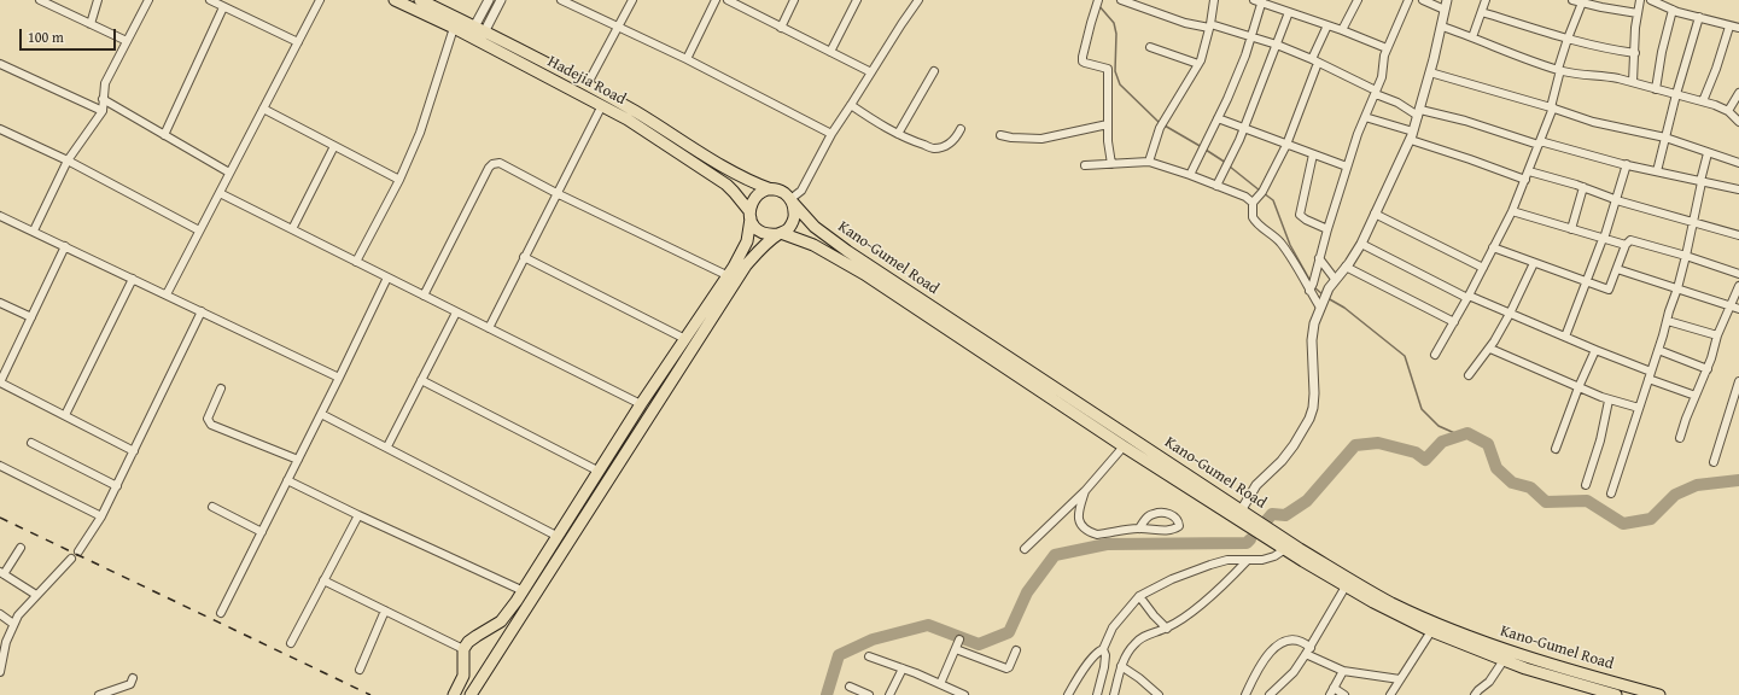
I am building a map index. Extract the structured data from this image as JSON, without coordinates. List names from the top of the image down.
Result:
{
  "streets": {
    "main road": ["Hadejia Road", "Kano-Gumel Road"]
  },
  "crossings": [
    ["Hadejia Road", "Kano-Gumel Road"]
  ],
  "scale_bar": "100 m"
}
